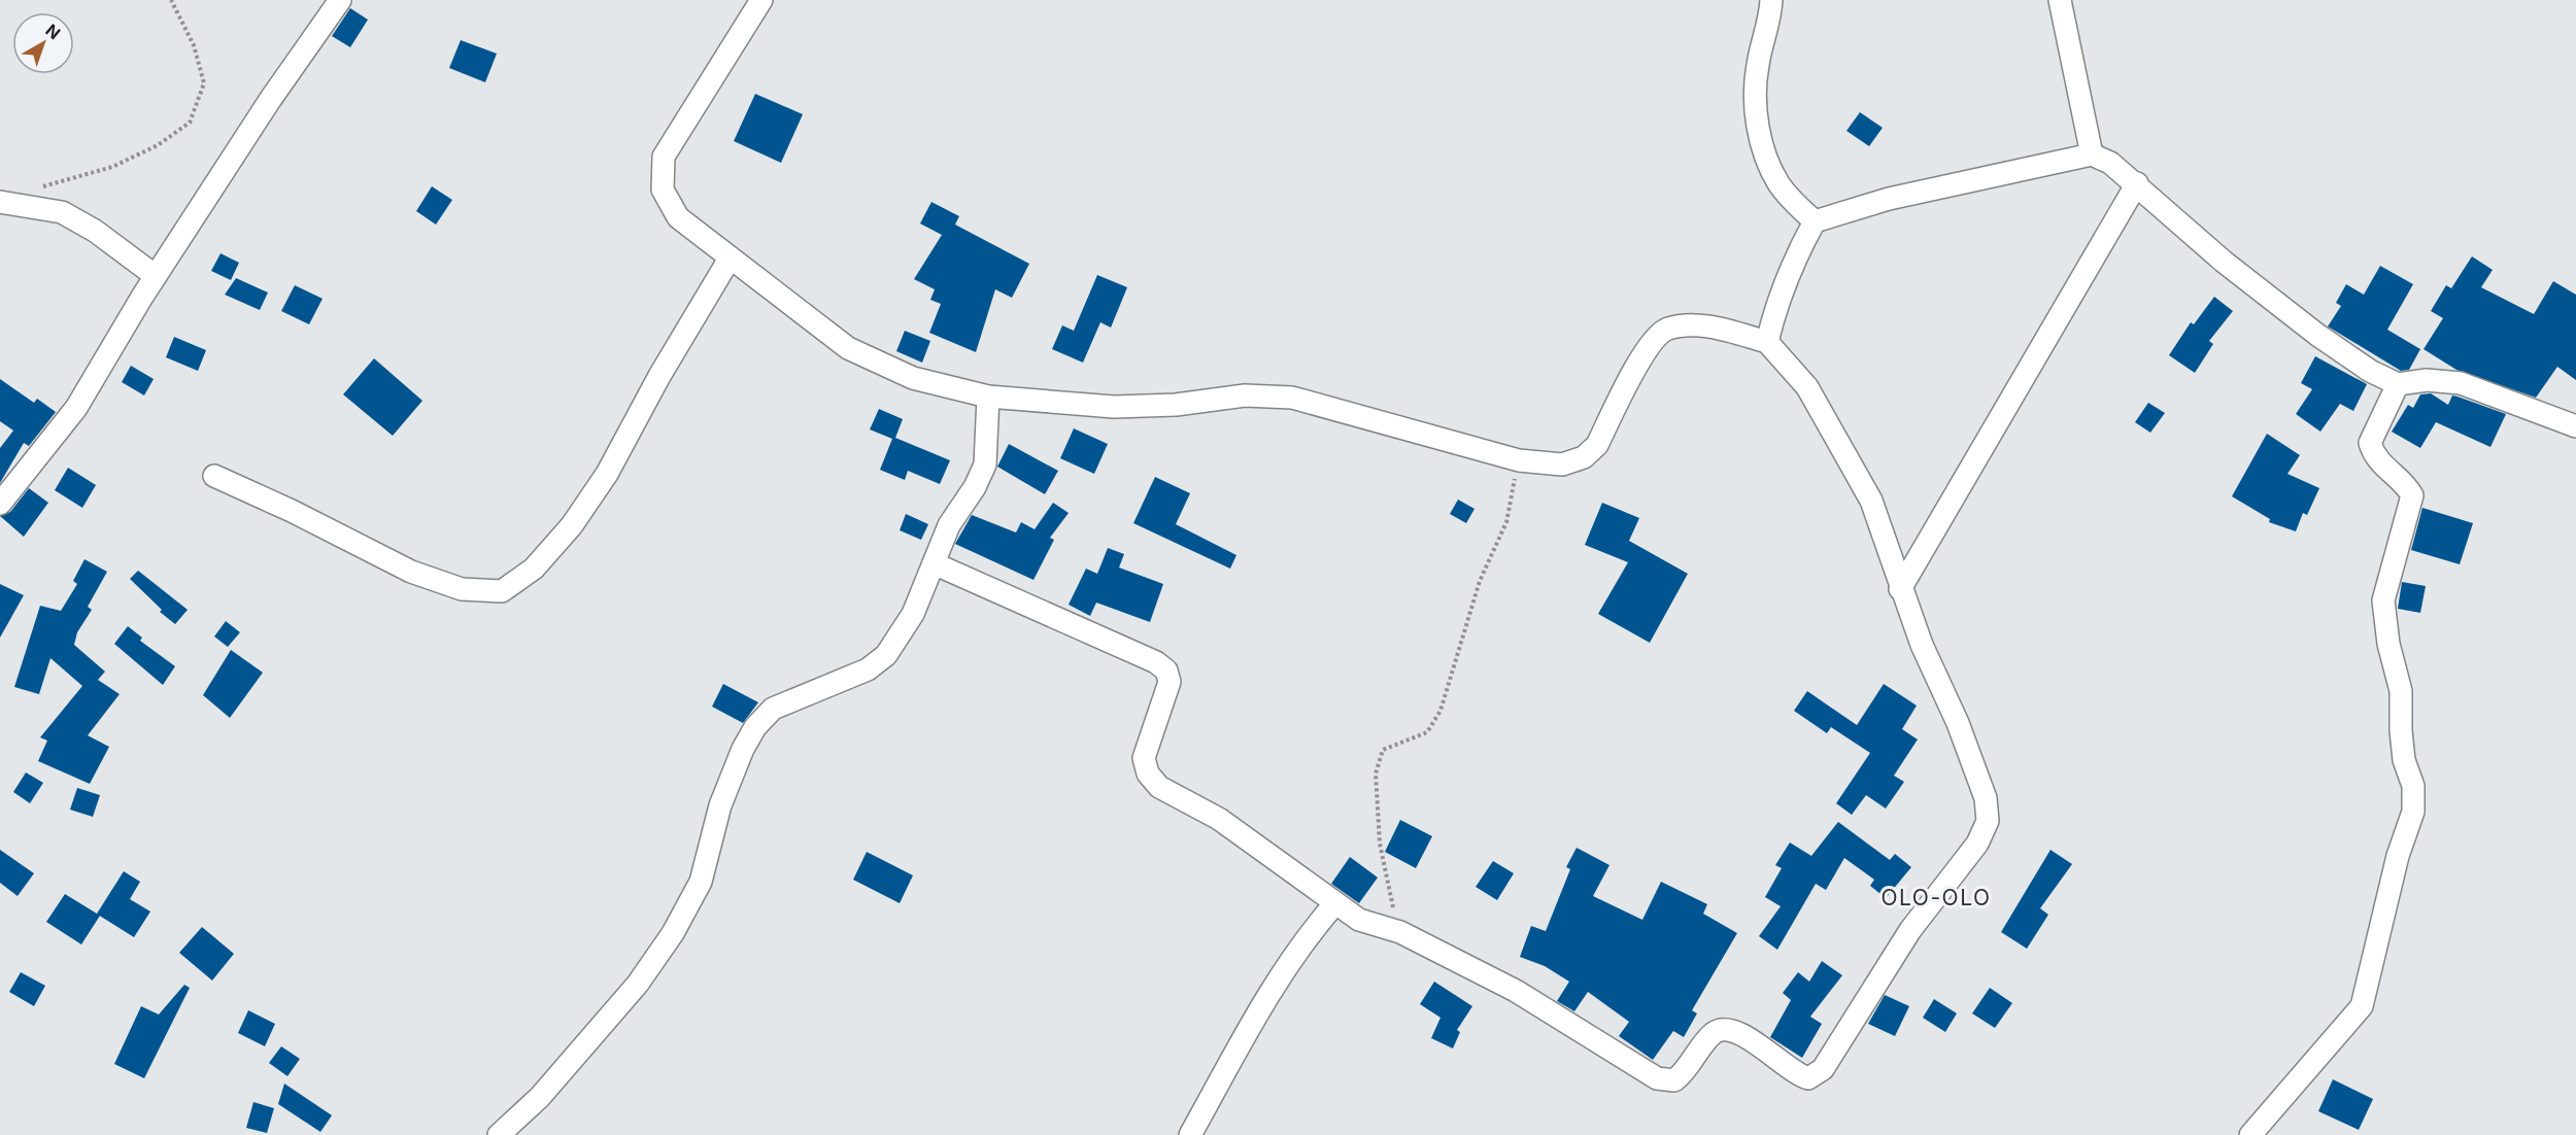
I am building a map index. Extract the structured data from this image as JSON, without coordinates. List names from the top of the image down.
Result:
{
  "districts": ["OLO-OLO"],
  "north": "top right"
}
